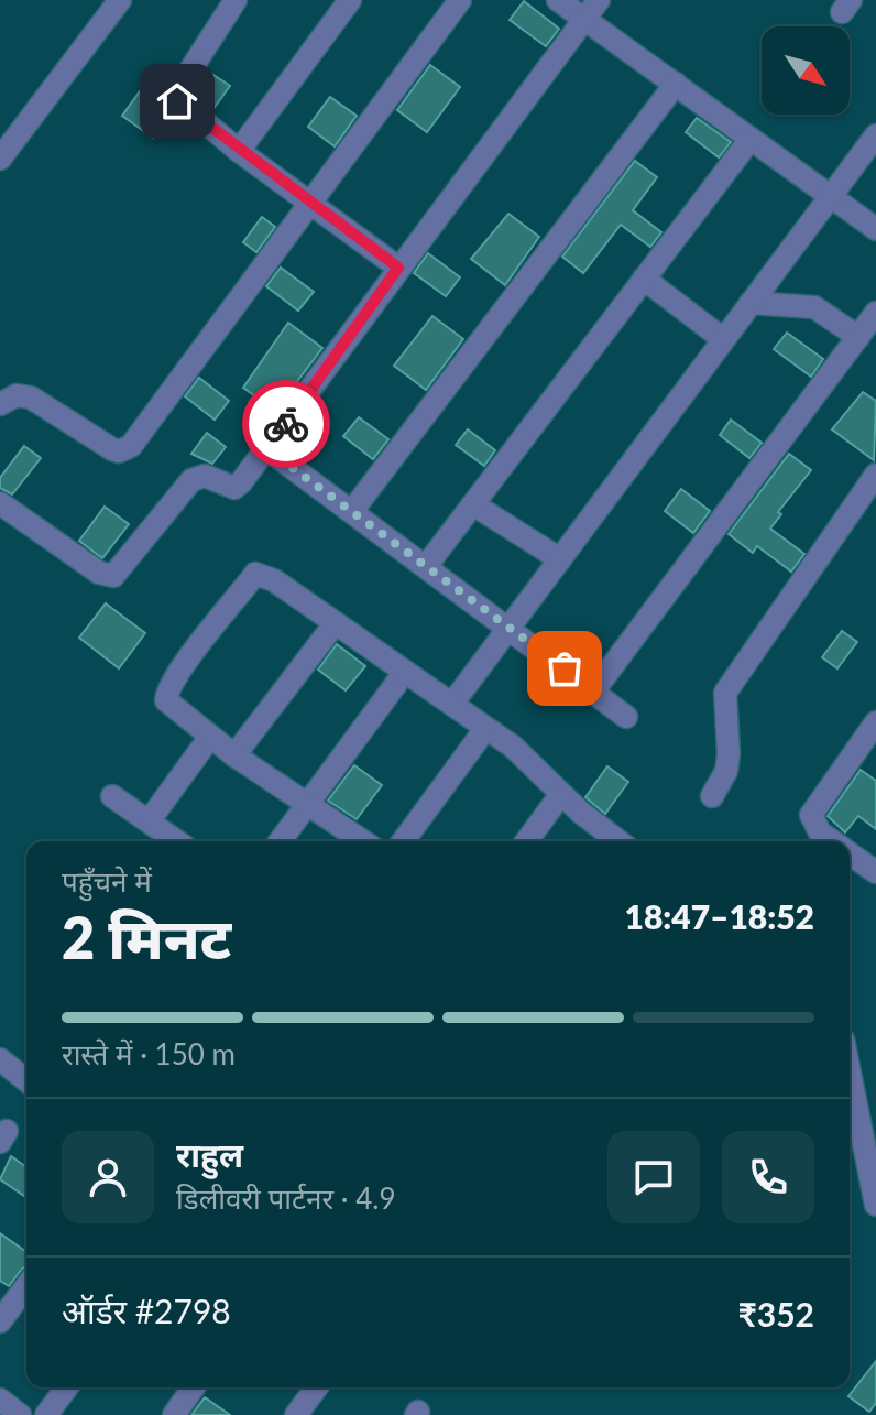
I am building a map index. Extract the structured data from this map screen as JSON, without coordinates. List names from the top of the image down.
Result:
{
  "north": "bottom right",
  "page": {
    "heading": ["2 मिनट", "पहुँचने में", "18:47–18:52"],
    "panel": [
      "राहुल",
      "डिलीवरी पार्टनर · 4.9",
      "ऑर्डर #2798",
      "₹352"
    ],
    "bar": "रास्ते में · 150 m"
  }
}
